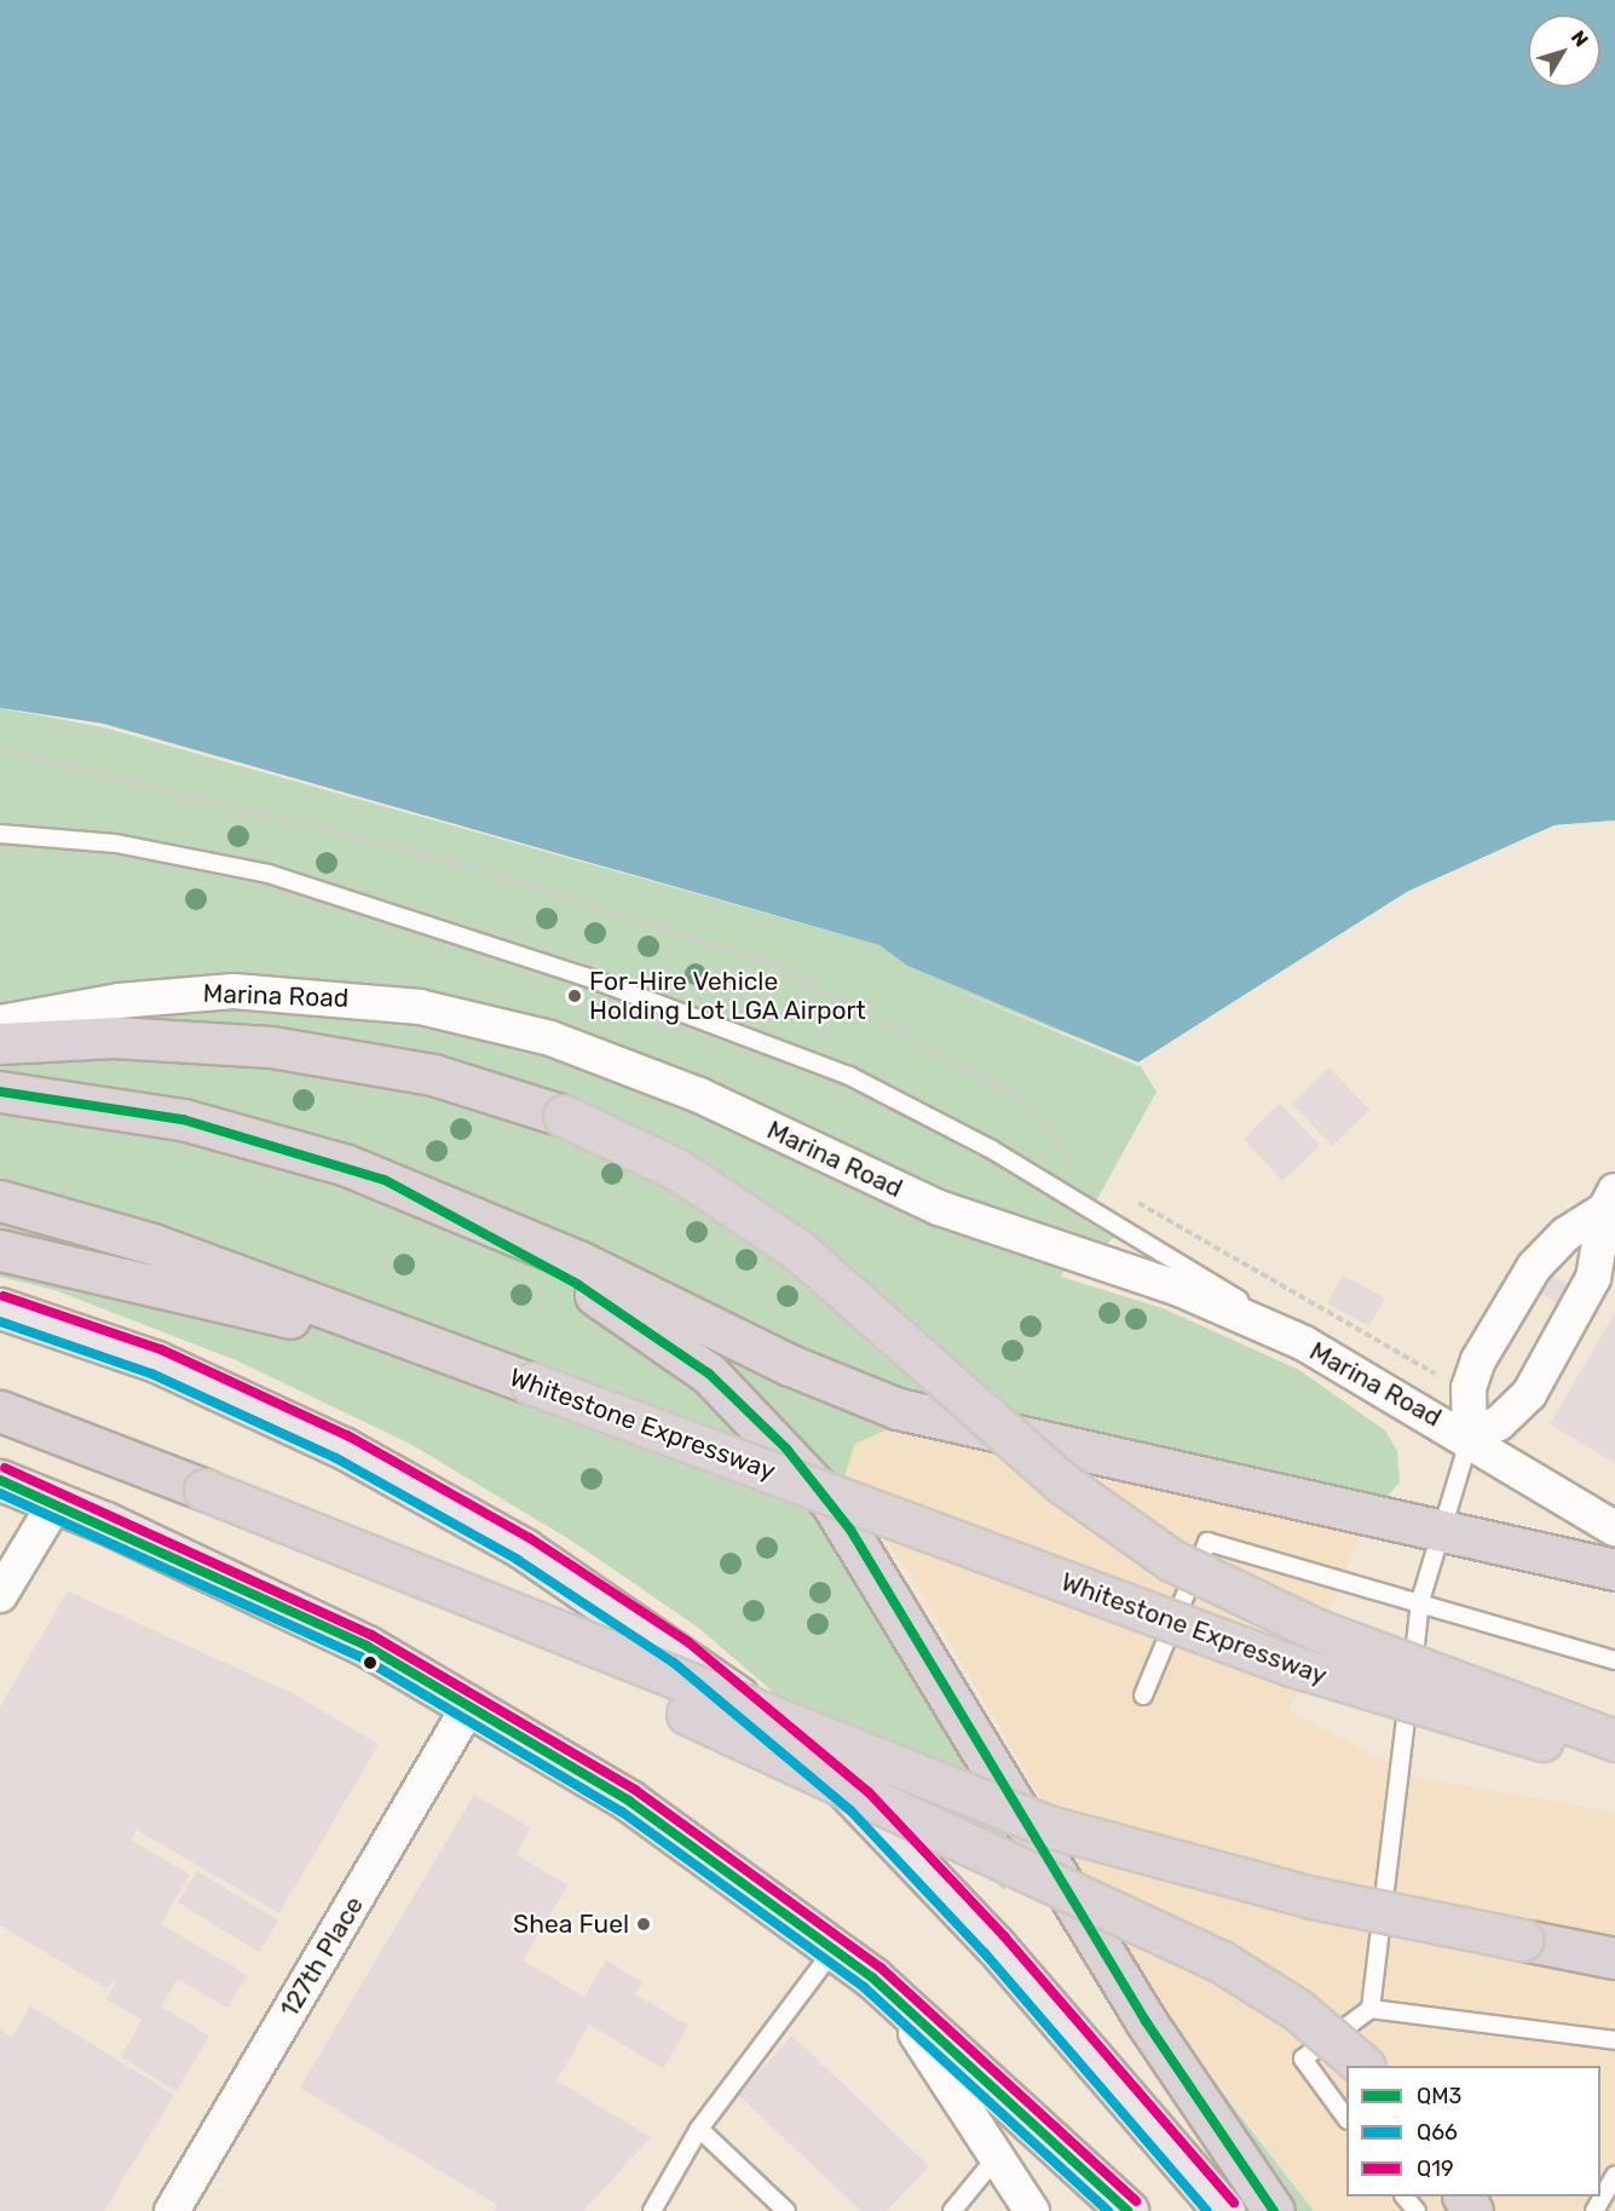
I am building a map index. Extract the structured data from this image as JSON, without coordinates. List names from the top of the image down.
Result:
{
  "streets": {
    "highway": ["Whitestone Expressway"],
    "street": ["Marina Road", "127th Place"]
  },
  "places": ["For-Hire Vehicle Holding Lot LGA Airport", "Shea Fuel"],
  "lines": ["transit line QM3", "transit line Q19", "transit line Q66"],
  "legend": ["QM3", "Q66", "Q19"],
  "north": "top right"
}
